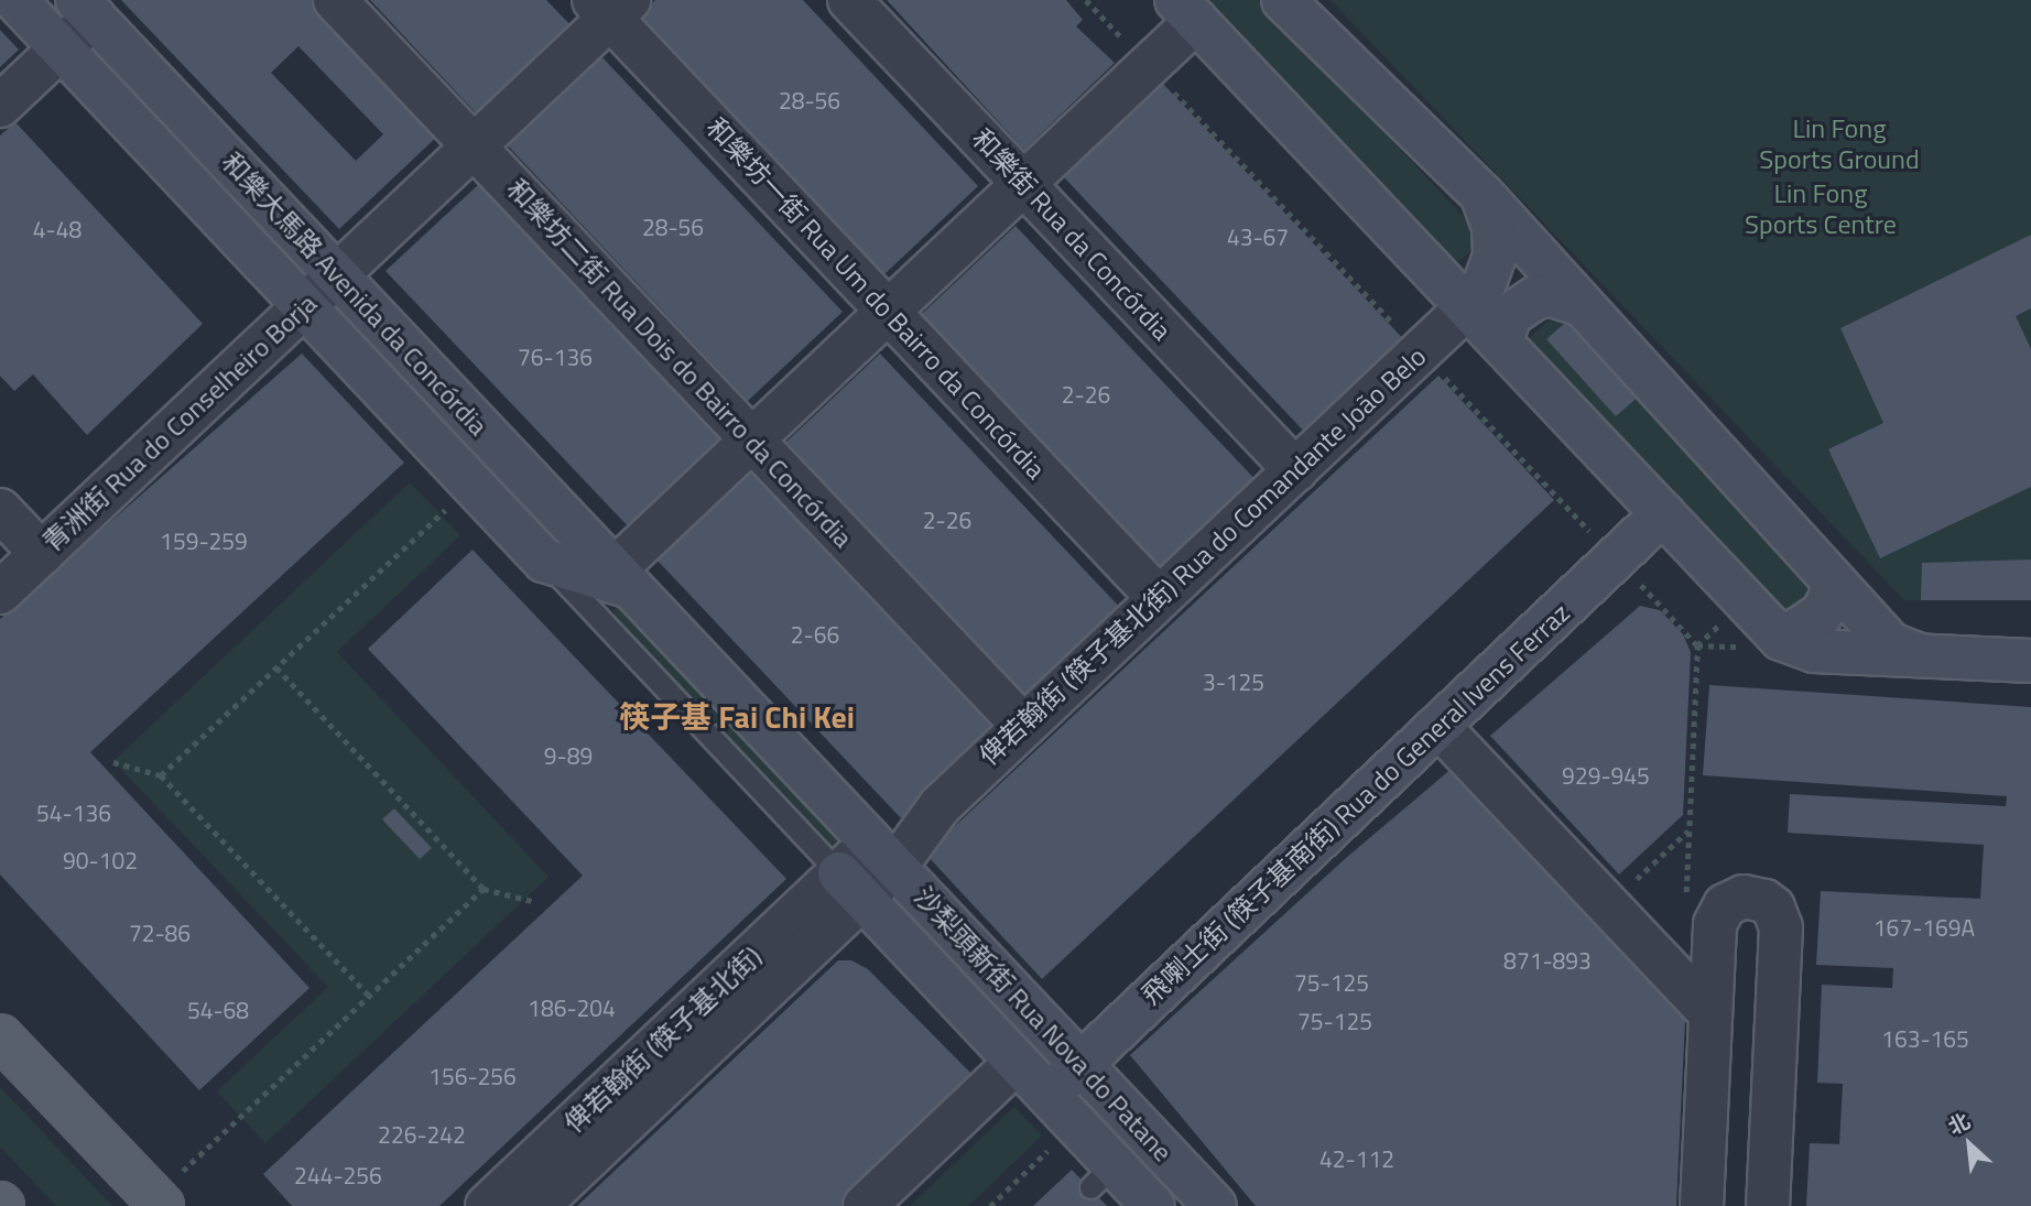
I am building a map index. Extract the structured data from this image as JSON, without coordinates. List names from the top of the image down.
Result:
{
  "streets": {
    "street": [
      "和樂街 Rua da Concórdia",
      "和樂大馬路 Avenida da Concórdia",
      "和樂坊一街 Rua Um do Bairro da Concórdia",
      "和樂坊二街 Rua Dois do Bairro da Concórdia",
      "青洲街 Rua do Conselheiro Borja",
      "俾若翰街 (筷子基北街) Rua do Comandante João Belo",
      "飛喇士街 (筷子基南街) Rua do General Ivens Ferraz",
      "沙梨頭新街 Rua Nova do Patane",
      "俾若翰街 (筷子基北街)"
    ]
  },
  "crossings": [
    ["和樂街 Rua da Concórdia", "俾若翰街 (筷子基北街) Rua do Comandante João Belo"],
    ["和樂大馬路 Avenida da Concórdia", "青洲街 Rua do Conselheiro Borja"],
    ["和樂大馬路 Avenida da Concórdia", "俾若翰街 (筷子基北街) Rua do Comandante João Belo"],
    ["和樂大馬路 Avenida da Concórdia", "沙梨頭新街 Rua Nova do Patane"],
    ["和樂大馬路 Avenida da Concórdia", "俾若翰街 (筷子基北街)"],
    ["和樂坊一街 Rua Um do Bairro da Concórdia", "青洲街 Rua do Conselheiro Borja"],
    ["和樂坊一街 Rua Um do Bairro da Concórdia", "俾若翰街 (筷子基北街) Rua do Comandante João Belo"],
    ["和樂坊二街 Rua Dois do Bairro da Concórdia", "青洲街 Rua do Conselheiro Borja"],
    ["和樂坊二街 Rua Dois do Bairro da Concórdia", "俾若翰街 (筷子基北街) Rua do Comandante João Belo"],
    ["俾若翰街 (筷子基北街) Rua do Comandante João Belo", "沙梨頭新街 Rua Nova do Patane"],
    ["俾若翰街 (筷子基北街) Rua do Comandante João Belo", "俾若翰街 (筷子基北街)"],
    ["飛喇士街 (筷子基南街) Rua do General Ivens Ferraz", "沙梨頭新街 Rua Nova do Patane"],
    ["沙梨頭新街 Rua Nova do Patane", "俾若翰街 (筷子基北街)"]
  ],
  "districts": ["筷子基 Fai Chi Kei"],
  "parks": ["Lin Fong Sports Ground", "Lin Fong Sports Centre"],
  "house_numbers": [
    "28-56",
    "28-56",
    "4-48",
    "43-67",
    "76-136",
    "2-26",
    "2-26",
    "159-259",
    "2-66",
    "3-125",
    "9-89",
    "929-945",
    "54-136",
    "90-102",
    "167-169A",
    "72-86",
    "871-893",
    "75-125",
    "186-204",
    "54-68",
    "75-125",
    "163-165",
    "156-256",
    "226-242",
    "42-112",
    "244-256"
  ],
  "north": "top left"
}
